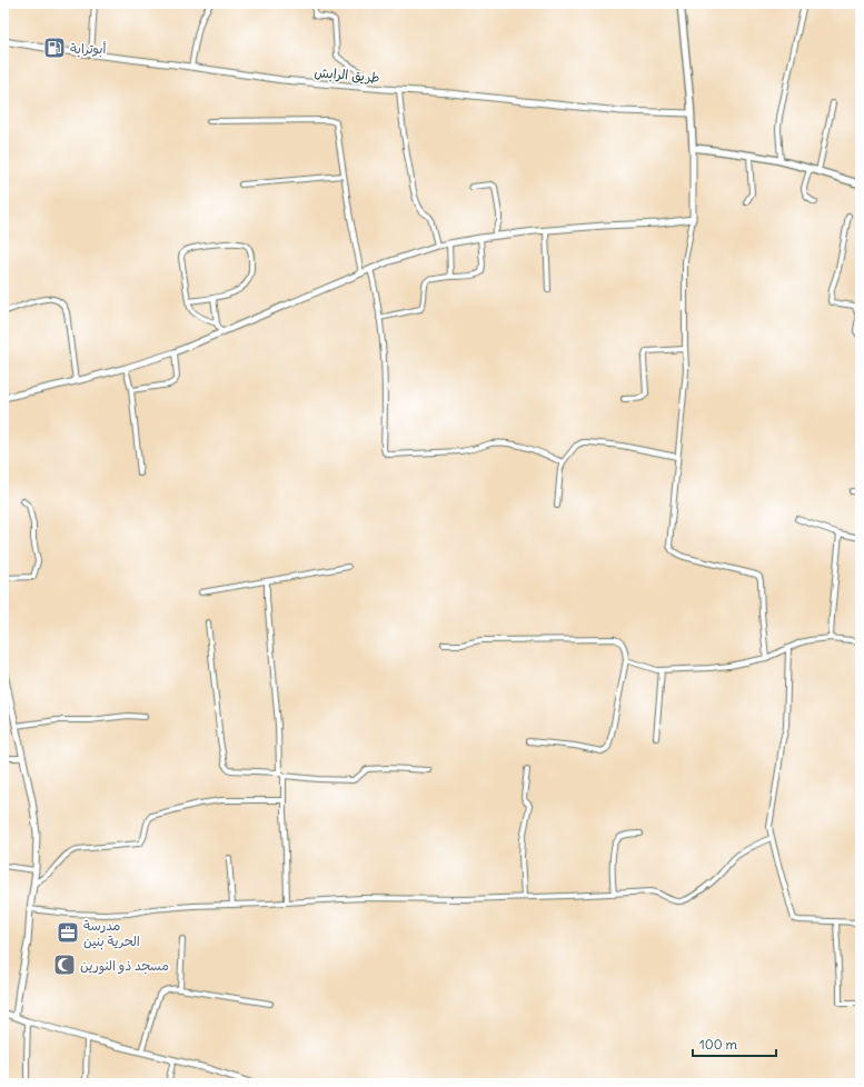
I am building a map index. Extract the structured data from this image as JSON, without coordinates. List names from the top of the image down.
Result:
{
  "streets": {
    "street": ["طريق الرابش"]
  },
  "places": {
    "fuel station": ["أبوترابة"],
    "office": ["مدرسة الحرية بنين"],
    "mosque": ["مسجد ذو النورين"]
  },
  "scale_bar": "100 m"
}
